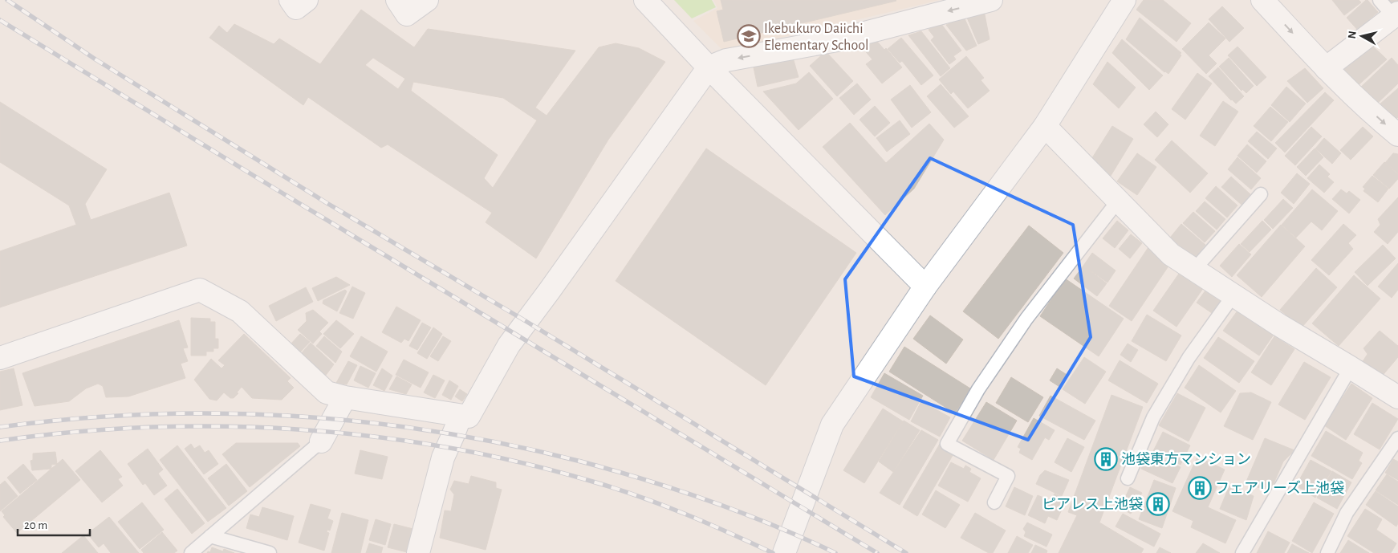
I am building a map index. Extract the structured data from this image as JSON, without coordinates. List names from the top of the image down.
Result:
{
  "places": {
    "school or university": ["Ikebukuro Daiichi Elementary School"],
    "building": ["池袋東方マンション", "フェアリーズ上池袋", "ピアレス上池袋"]
  },
  "scale_bar": "20 m",
  "north": "left"
}
